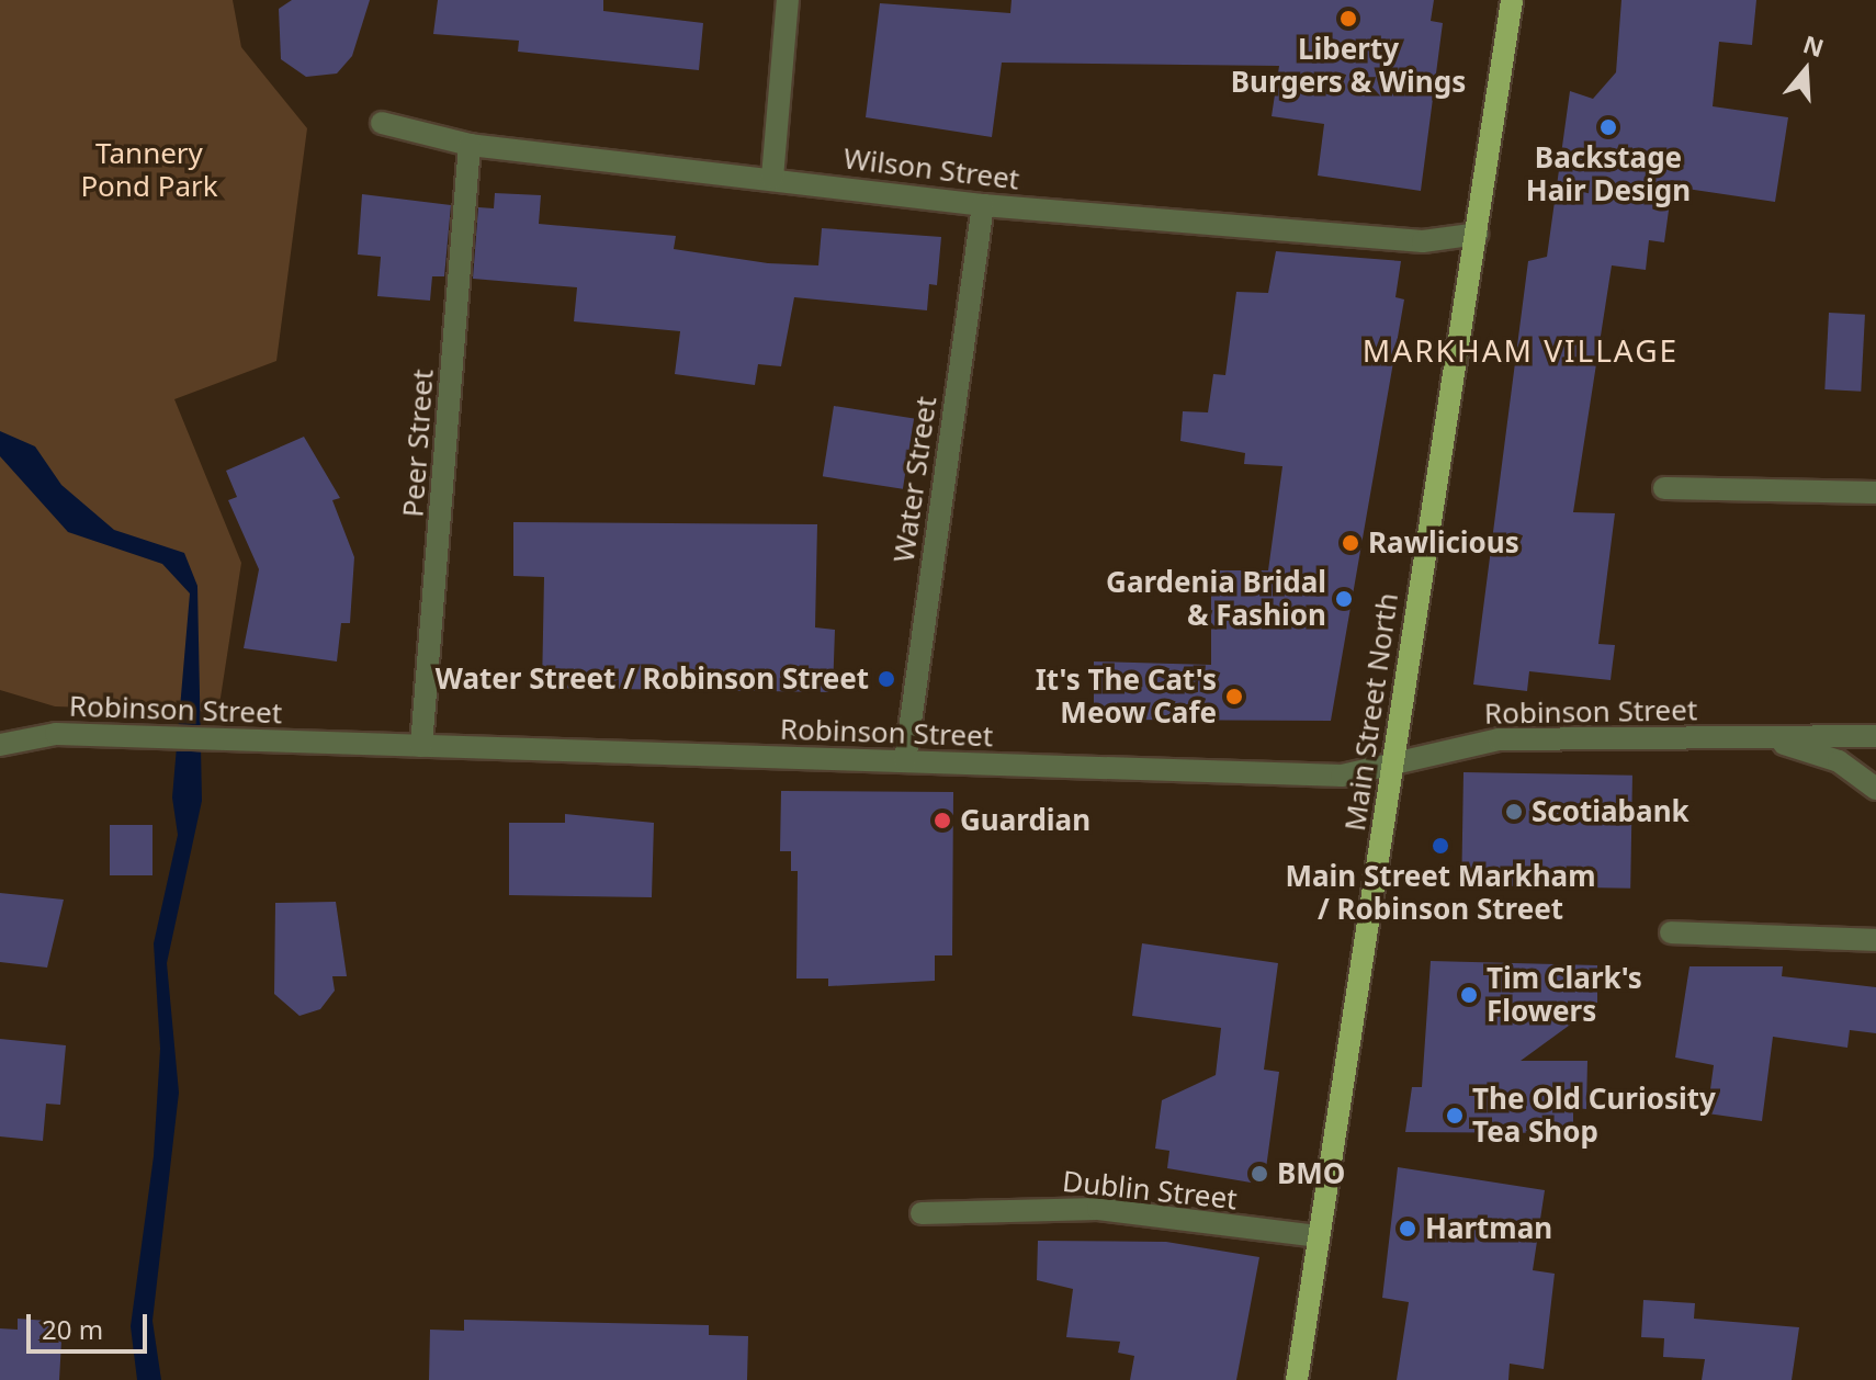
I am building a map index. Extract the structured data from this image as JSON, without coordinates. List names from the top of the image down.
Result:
{
  "streets": {
    "main road": ["Main Street North"],
    "street": [
      "Wilson Street",
      "Peer Street",
      "Water Street",
      "Robinson Street",
      "Dublin Street"
    ]
  },
  "crossings": [
    ["Wilson Street", "Peer Street"],
    ["Wilson Street", "Water Street"],
    ["Wilson Street", "Main Street North"],
    ["Peer Street", "Robinson Street"],
    ["Water Street", "Robinson Street"],
    ["Robinson Street", "Main Street North"],
    ["Main Street North", "Dublin Street"]
  ],
  "districts": ["MARKHAM VILLAGE"],
  "parks": ["Tannery Pond Park"],
  "places": [
    "Liberty Burgers & Wings",
    "Backstage Hair Design",
    "Rawlicious",
    "Gardenia Bridal & Fashion",
    "Water Street / Robinson Street",
    "It's The Cat's Meow Cafe",
    "Scotiabank",
    "Guardian",
    "Main Street Markham / Robinson Street",
    "Tim Clark's Flowers",
    "The Old Curiosity Tea Shop",
    "BMO",
    "Hartman"
  ],
  "scale_bar": "20 m",
  "north": "top"
}
